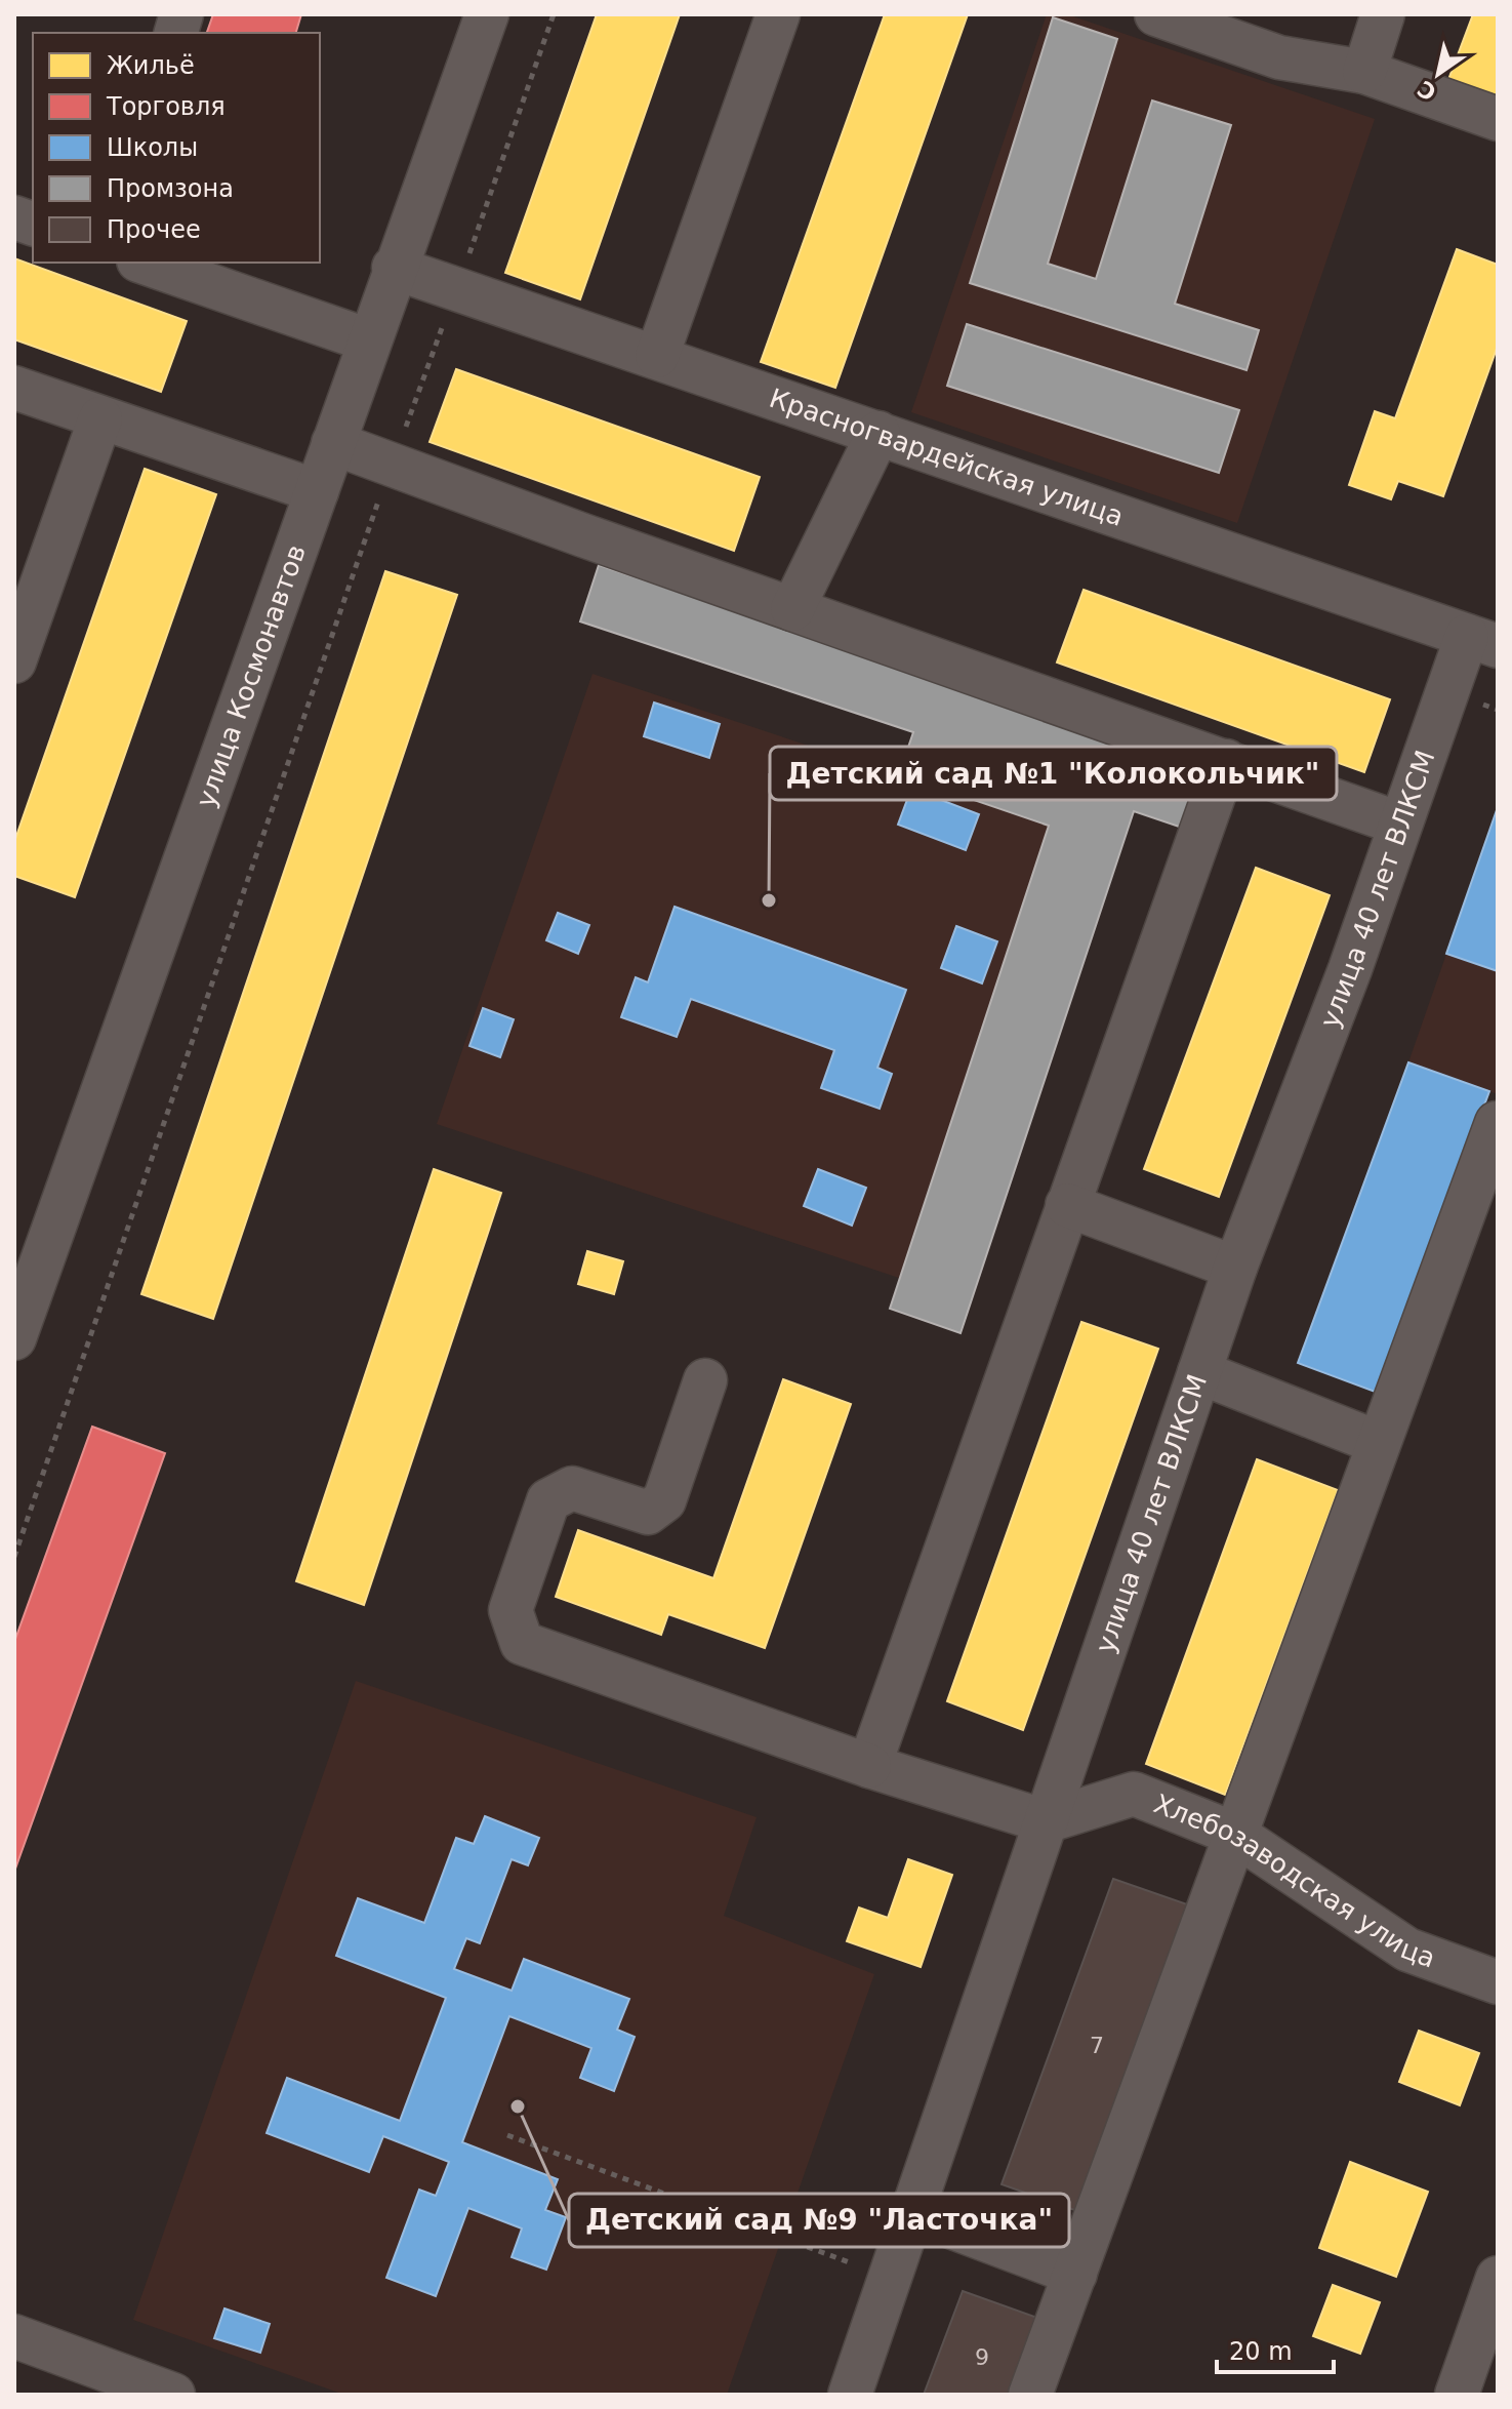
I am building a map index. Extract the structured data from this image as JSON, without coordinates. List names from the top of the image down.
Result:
{
  "streets": {
    "street": [
      "Красногвардейская улица",
      "улица Космонавтов",
      "улица 40 лет ВЛКСМ",
      "Хлебозаводская улица"
    ]
  },
  "crossings": [
    ["Красногвардейская улица", "улица Космонавтов"],
    ["Красногвардейская улица", "улица 40 лет ВЛКСМ"],
    ["улица 40 лет ВЛКСМ", "Хлебозаводская улица"]
  ],
  "places": ["Детский сад №1 \"Колокольчик\"", "Детский сад №9 \"Ласточка\""],
  "house_numbers": ["7", "9"],
  "legend": [
    "Жильё",
    "Торговля",
    "Школы",
    "Промзона",
    "Прочее"
  ],
  "scale_bar": "20 m",
  "north": "bottom left"
}
